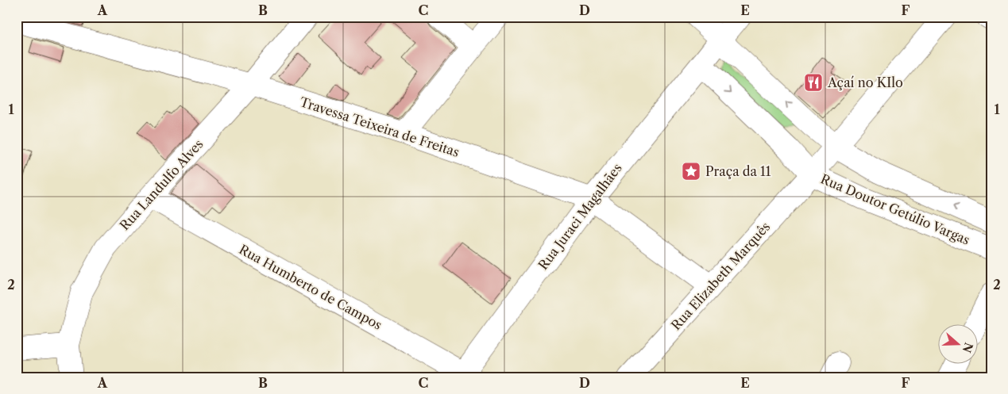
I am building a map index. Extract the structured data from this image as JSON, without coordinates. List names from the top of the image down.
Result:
{
  "streets": {
    "street": [
      "Travessa Teixeira de Freitas",
      "Rua Landulfo Alves",
      "Rua Doutor Getúlio Vargas",
      "Rua Juraci Magalhães",
      "Rua Elizabeth Marquês",
      "Rua Humberto de Campos"
    ]
  },
  "crossings": [
    ["Travessa Teixeira de Freitas", "Rua Landulfo Alves"],
    ["Travessa Teixeira de Freitas", "Rua Juraci Magalhães"],
    ["Travessa Teixeira de Freitas", "Rua Elizabeth Marquês"],
    ["Rua Landulfo Alves", "Rua Humberto de Campos"],
    ["Rua Doutor Getúlio Vargas", "Rua Juraci Magalhães"],
    ["Rua Doutor Getúlio Vargas", "Rua Elizabeth Marquês"],
    ["Rua Juraci Magalhães", "Rua Humberto de Campos"]
  ],
  "places": {
    "restaurant": ["Açaí no KIlo"],
    "place": ["Praça da 11"]
  },
  "north": "right",
  "grid": {
    "columns": [
      "A",
      "B",
      "C",
      "D",
      "E",
      "F"
    ],
    "rows": ["1", "2"]
  }
}
